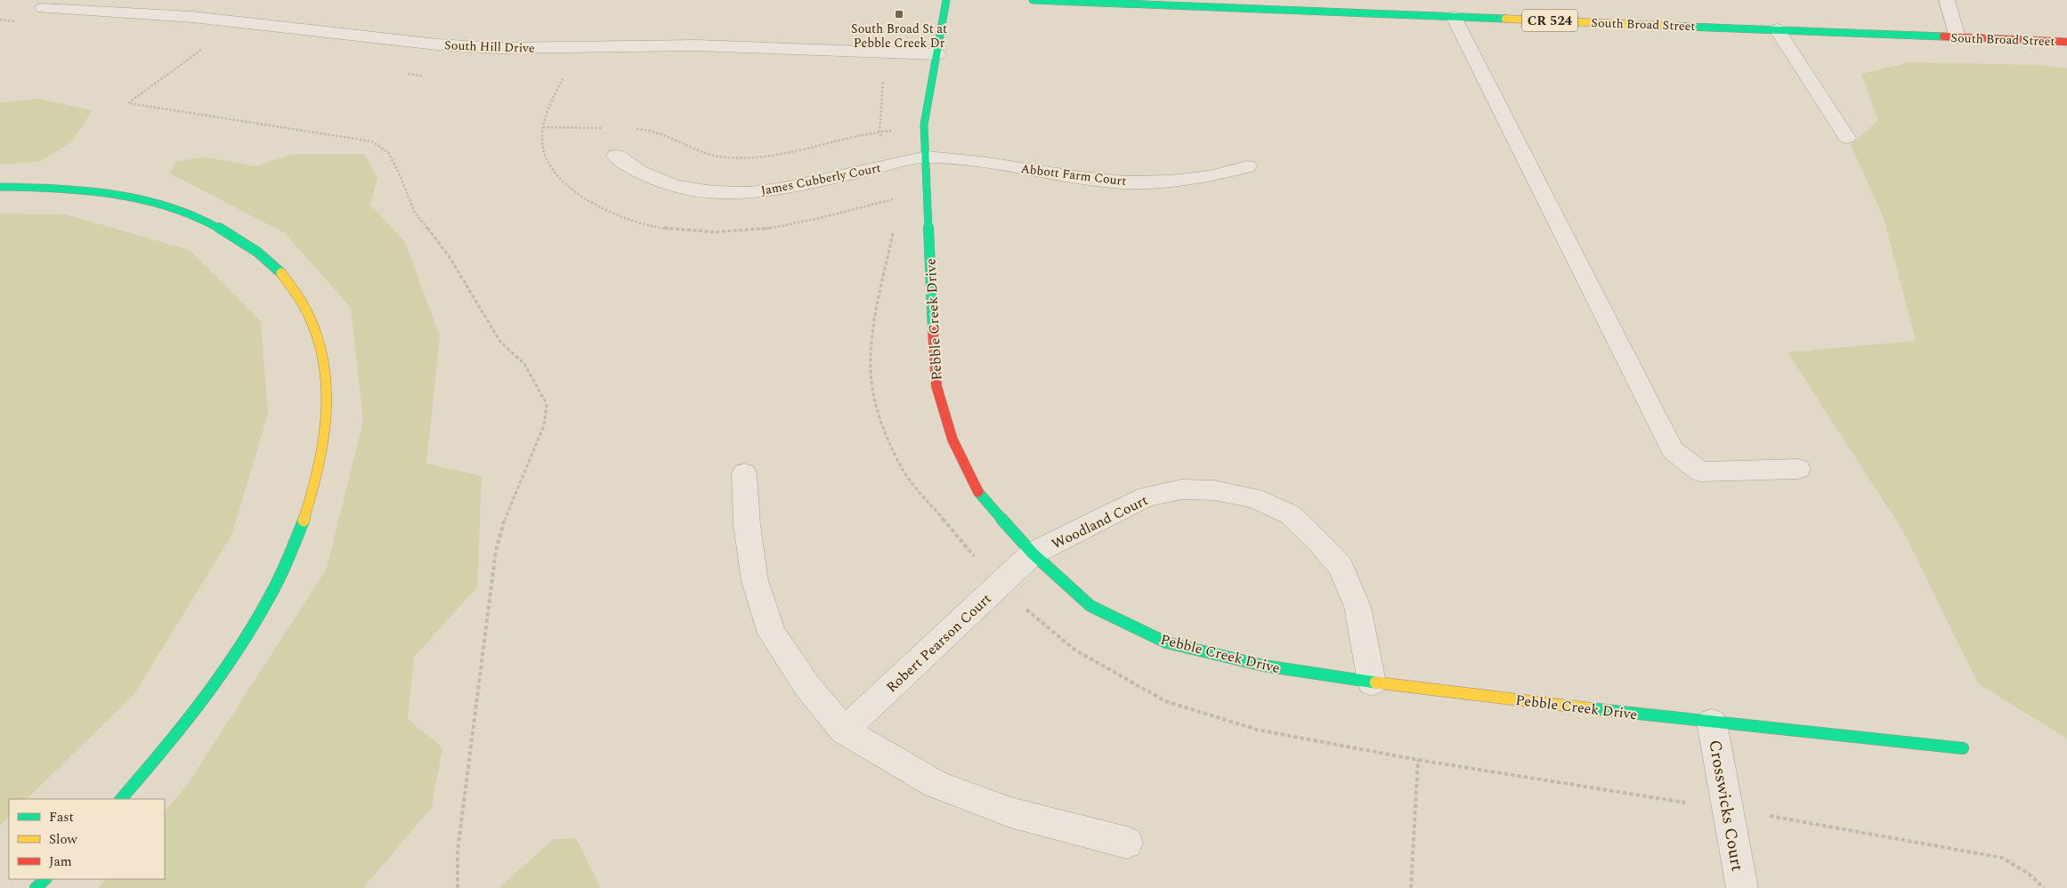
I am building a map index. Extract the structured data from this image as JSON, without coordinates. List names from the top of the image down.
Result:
{
  "streets": {
    "main road": ["CR 524", "South Broad Street", "Pebble Creek Drive"],
    "street": [
      "South Hill Drive",
      "Abbott Farm Court",
      "James Cubberly Court",
      "Woodland Court",
      "Robert Pearson Court",
      "Crosswicks Court"
    ]
  },
  "crossings": [
    ["South Hill Drive", "Pebble Creek Drive"],
    ["Abbott Farm Court", "James Cubberly Court"],
    ["Abbott Farm Court", "Pebble Creek Drive"],
    ["James Cubberly Court", "Pebble Creek Drive"],
    ["Pebble Creek Drive", "Woodland Court"],
    ["Pebble Creek Drive", "Robert Pearson Court"],
    ["Pebble Creek Drive", "Crosswicks Court"],
    ["Woodland Court", "Robert Pearson Court"]
  ],
  "places": {
    "transit": ["South Broad St at Pebble Creek Dr"]
  },
  "legend": ["Fast", "Slow", "Jam"]
}
